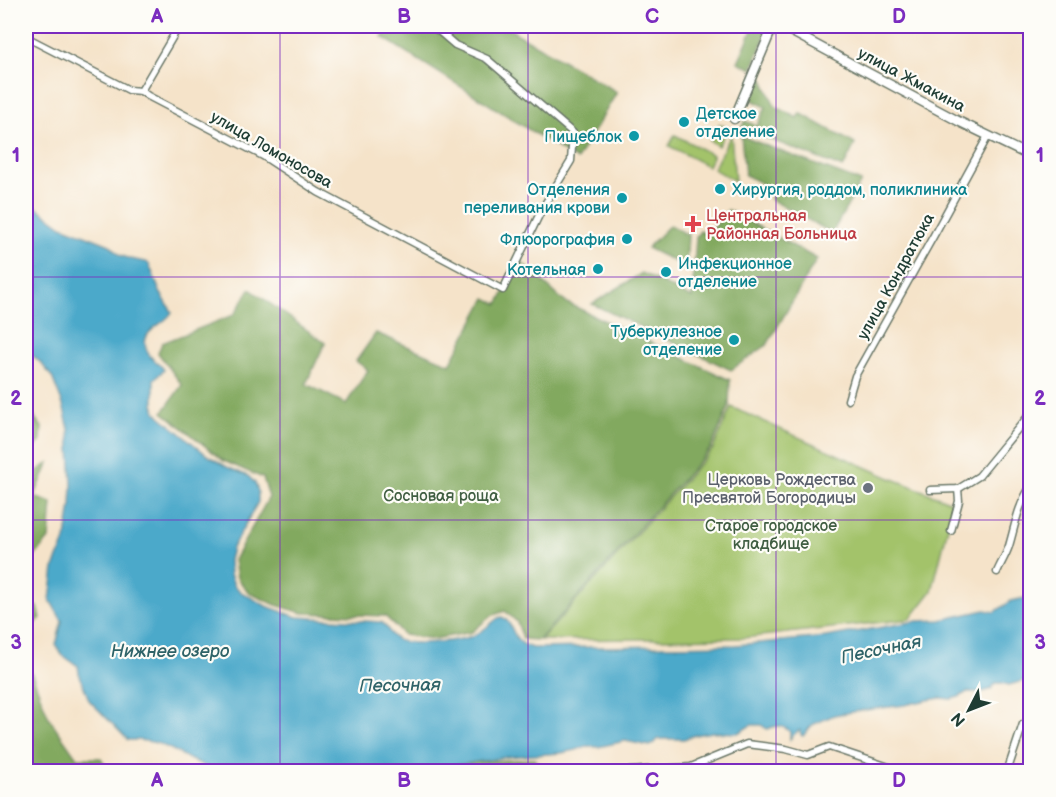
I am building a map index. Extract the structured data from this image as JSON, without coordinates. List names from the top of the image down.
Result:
{
  "streets": {
    "street": ["улица Жмакина", "улица Ломоносова", "улица Кондратюка"]
  },
  "crossings": [
    ["улица Жмакина", "улица Кондратюка"]
  ],
  "water": ["Песочная", "Нижнее озеро"],
  "parks": ["Сосновая роща", "Старое городское кладбище"],
  "places": {
    "other": [
      "Детское отделение",
      "Пищеблок",
      "Хирургия, роддом, поликлиника",
      "Отделения переливания крови",
      "Флюорография",
      "Котельная",
      "Инфекционное отделение",
      "Туберкулезное отделение",
      "Церковь Рождества Пресвятой Богородицы"
    ],
    "health": ["Центральная Районная Больница"]
  },
  "north": "bottom left",
  "grid": {
    "columns": [
      "A",
      "B",
      "C",
      "D"
    ],
    "rows": ["1", "2", "3"]
  }
}
